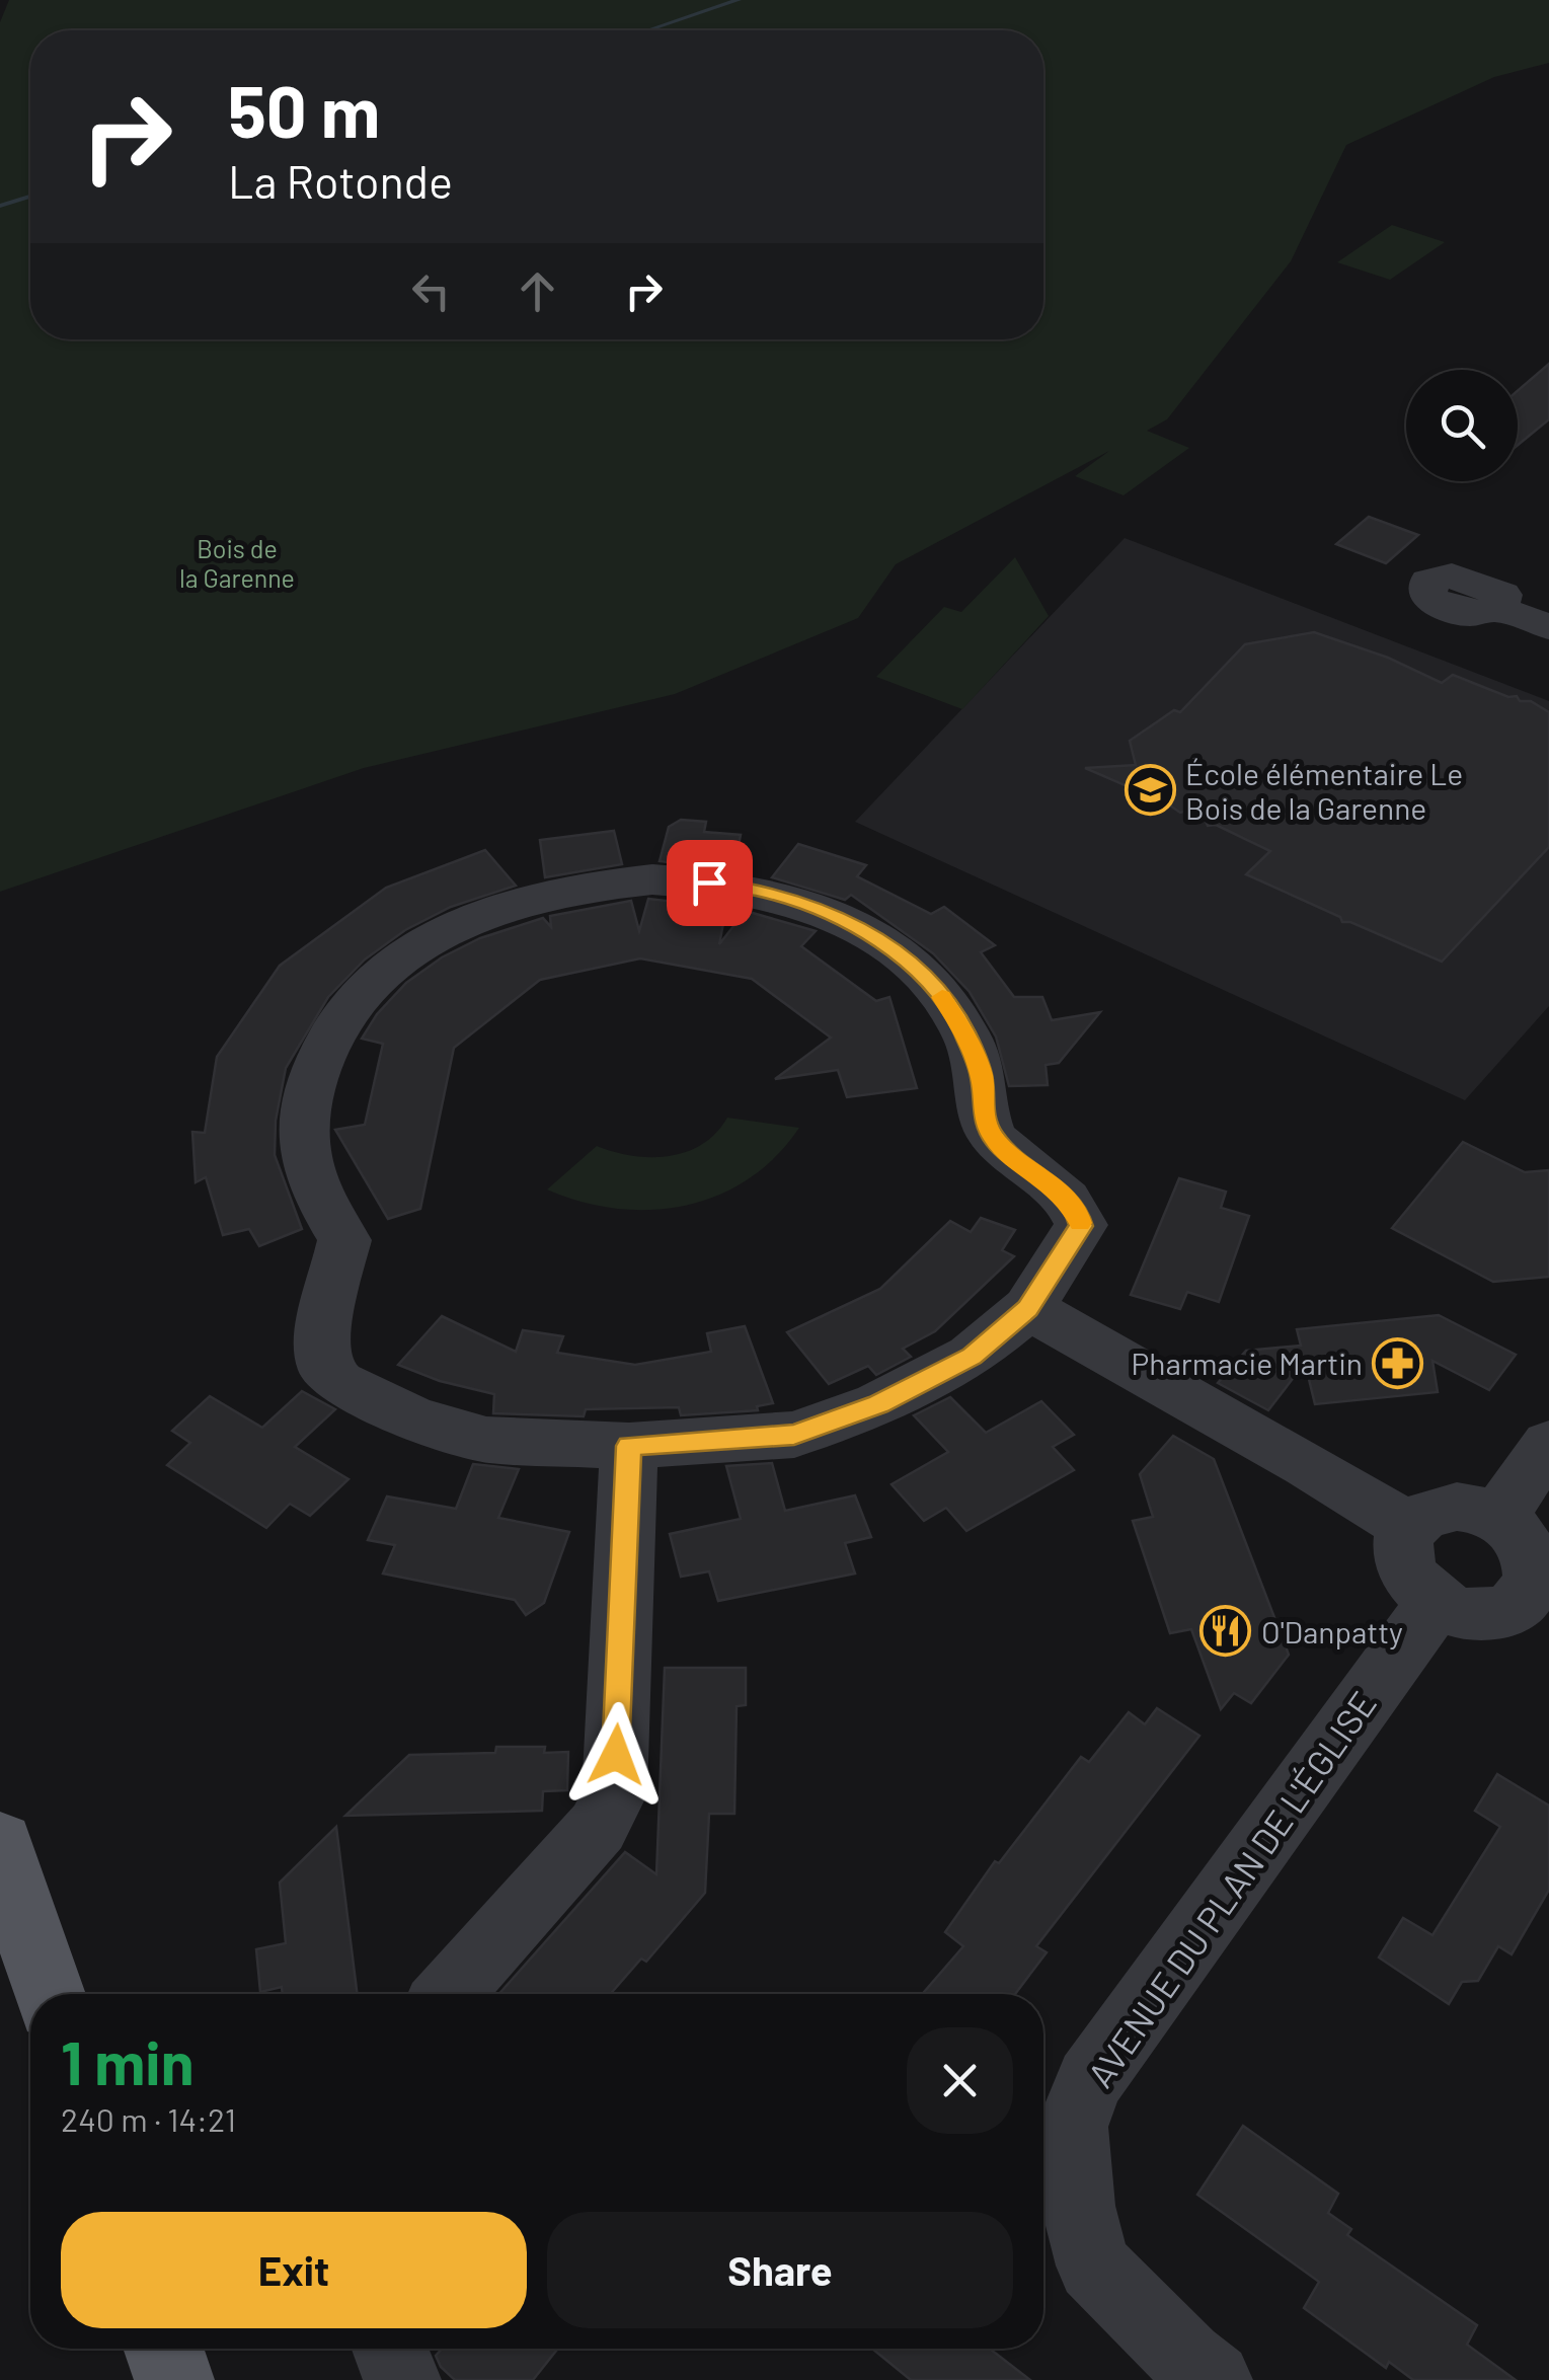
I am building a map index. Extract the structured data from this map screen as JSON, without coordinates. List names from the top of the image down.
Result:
{
  "streets": {
    "street": ["AVENUE DU PLAN DE L'ÉGLISE"]
  },
  "parks": ["Bois de la Garenne"],
  "places": {
    "school or university": ["École élémentaire Le Bois de la Garenne"],
    "pharmacy": ["Pharmacie Martin"],
    "restaurant": ["O'Danpatty"]
  },
  "page": {
    "turn": ["50 m", "La Rotonde"],
    "heading": ["1 min", "240 m · 14:21"],
    "buttons": ["Exit", "Share"]
  }
}
